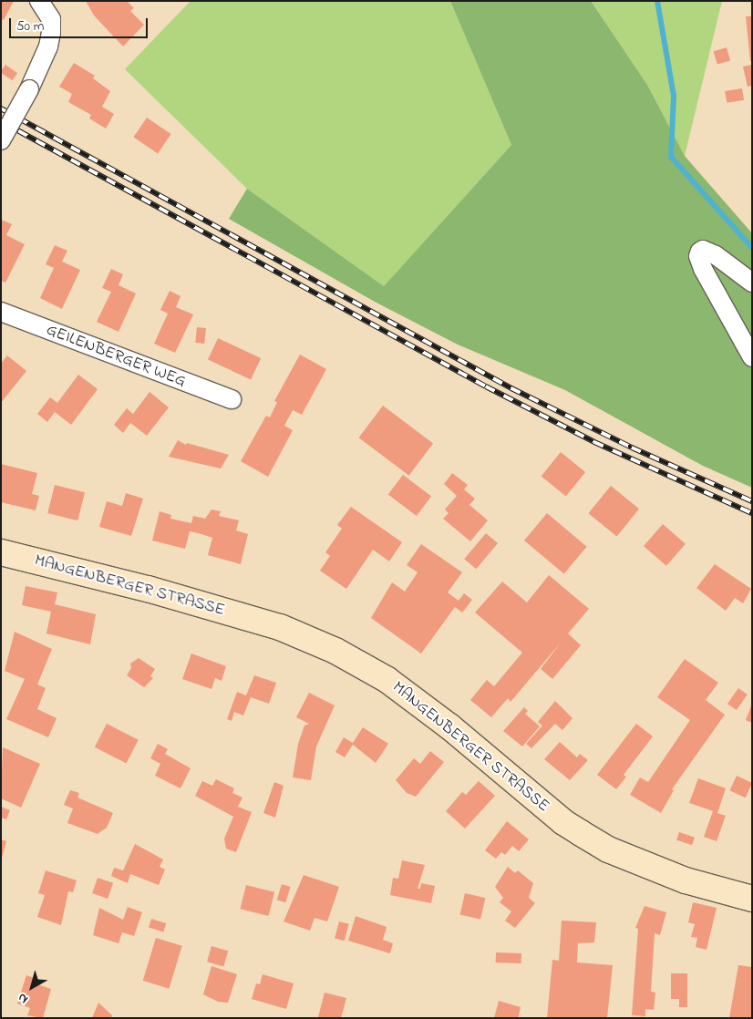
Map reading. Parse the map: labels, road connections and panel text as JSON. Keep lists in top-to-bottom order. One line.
{"streets":{"main road":["MANGENBERGER STRASSE"],"street":["GEILENBERGER WEG"]},"scale_bar":"50 m","north":"bottom left"}
